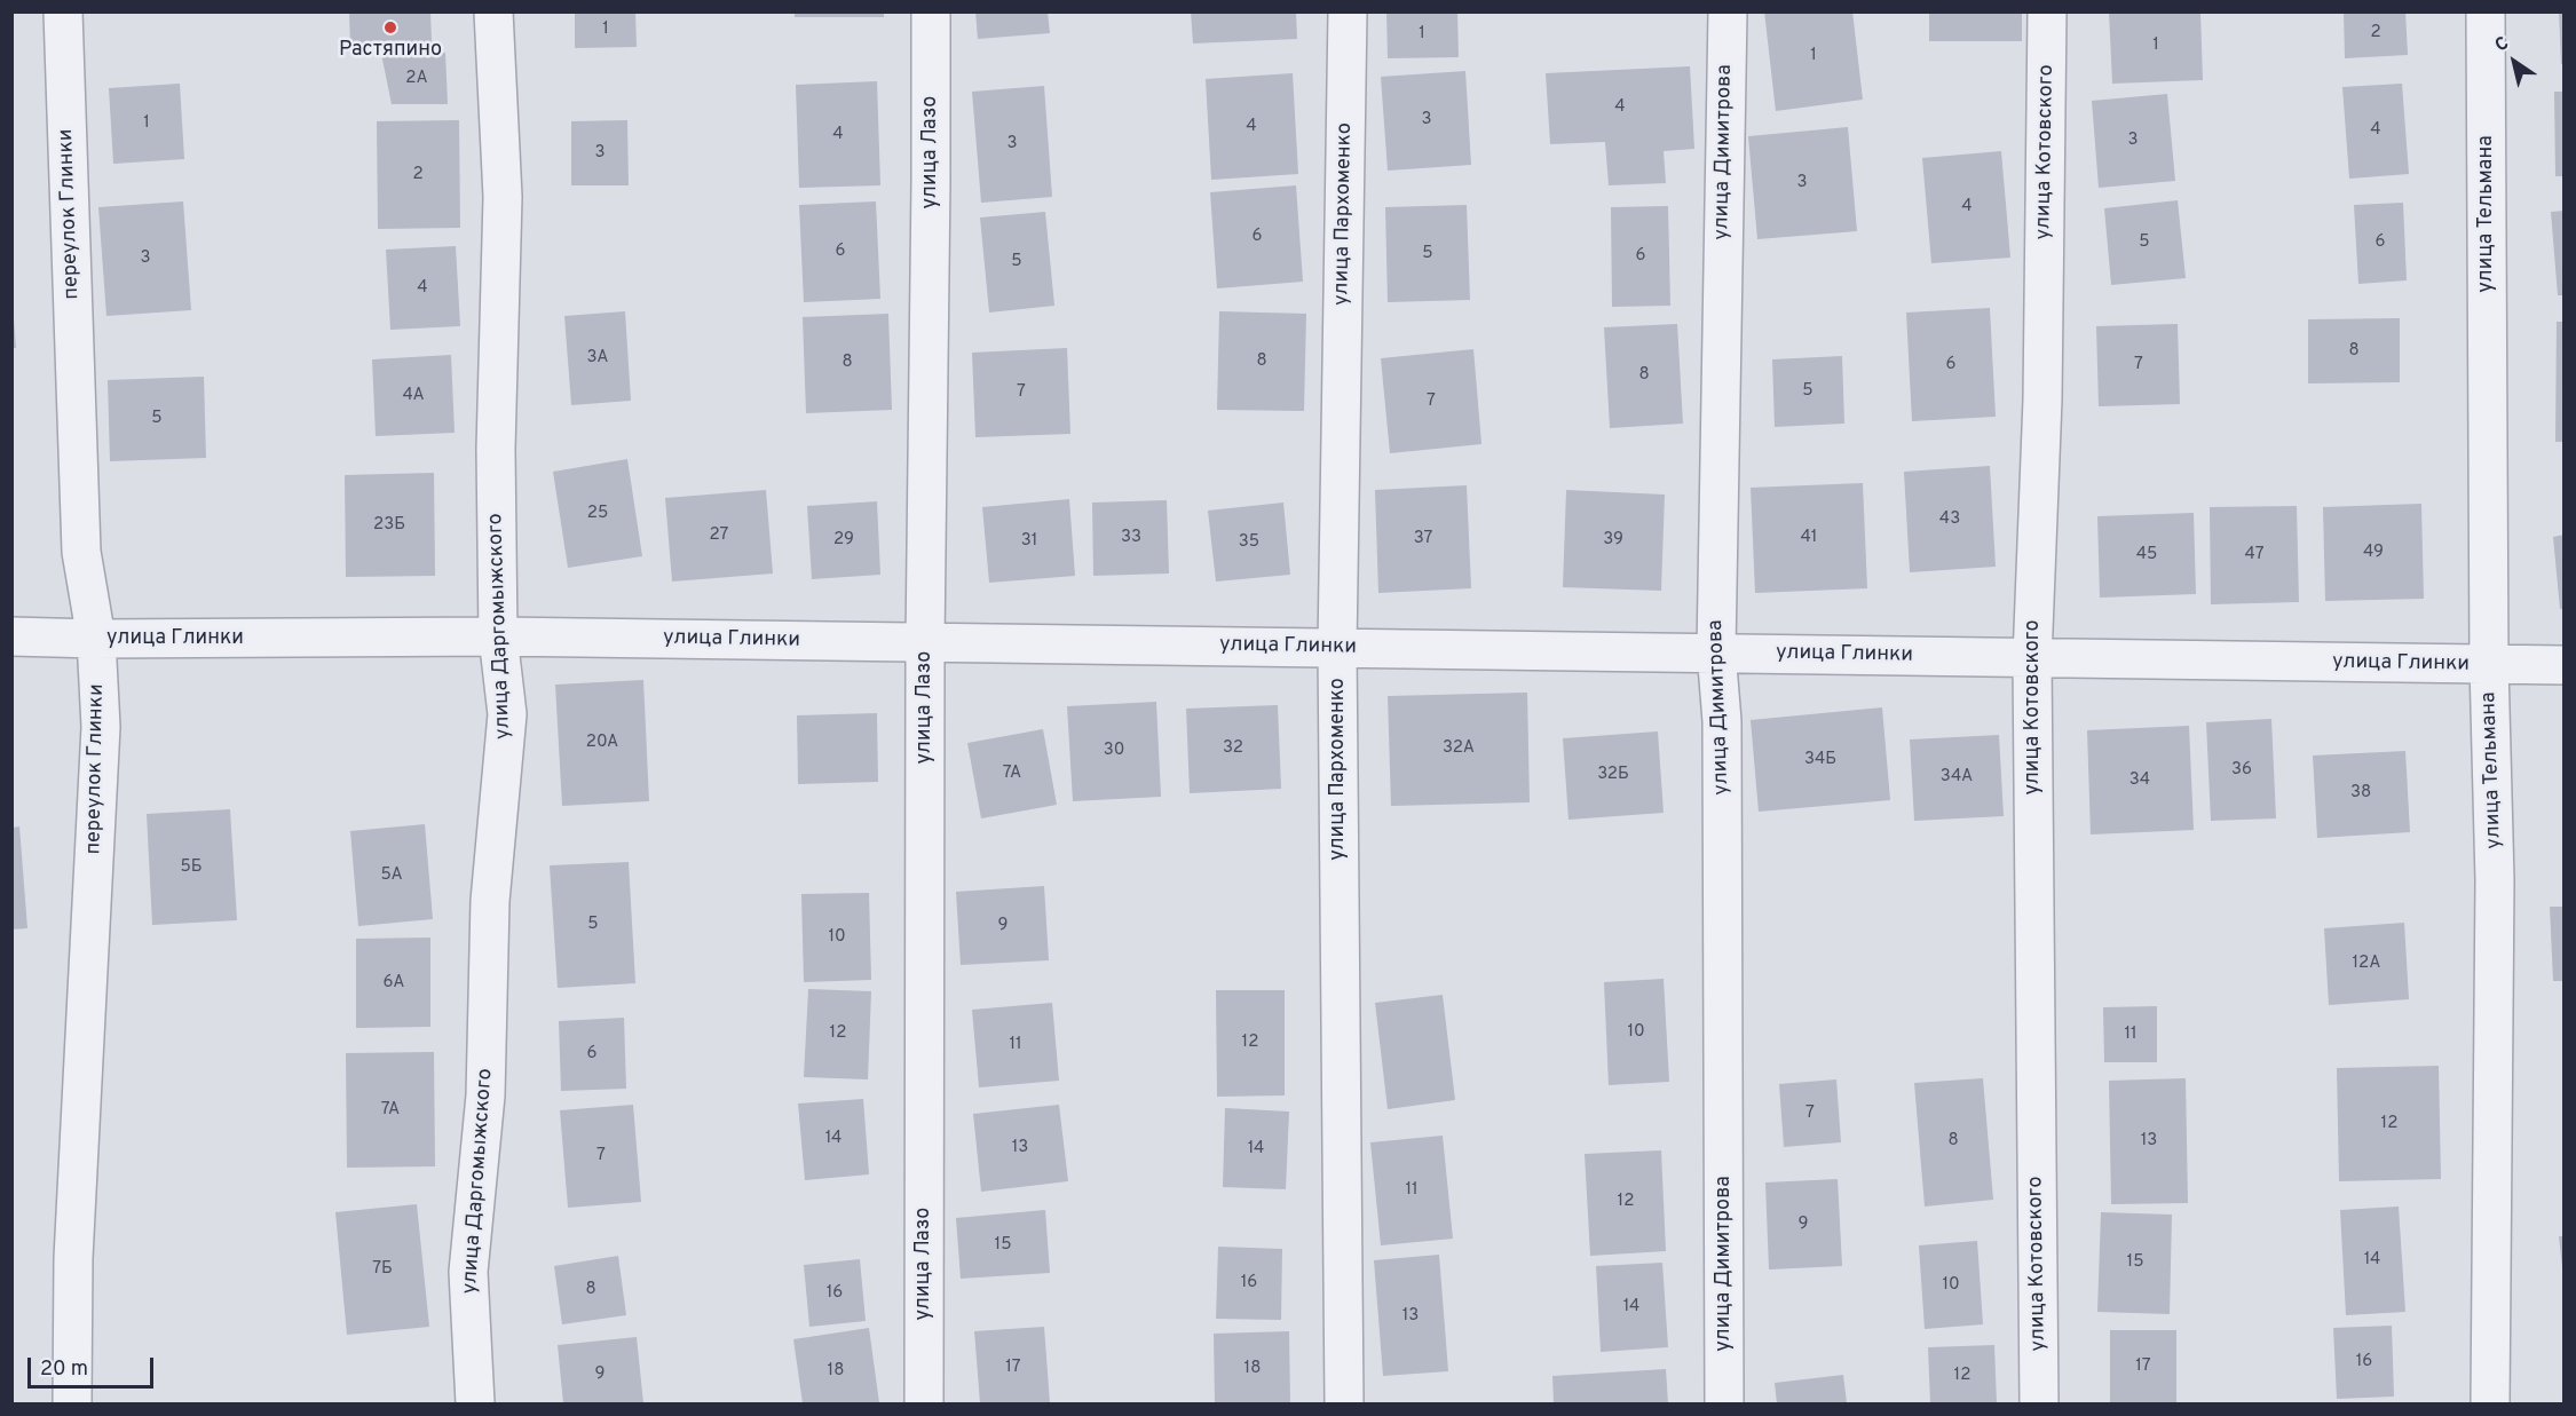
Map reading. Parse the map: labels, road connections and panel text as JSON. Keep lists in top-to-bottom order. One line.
{"streets":{"street":["улица Лазо","улица Димитрова","улица Котовского","переулок Глинки","улица Пархоменко","улица Тельмана","улица Даргомыжского","улица Глинки"]},"crossings":[["улица Лазо","улица Глинки"],["улица Димитрова","улица Глинки"],["улица Котовского","улица Глинки"],["переулок Глинки","улица Глинки"],["улица Пархоменко","улица Глинки"],["улица Тельмана","улица Глинки"],["улица Даргомыжского","улица Глинки"]],"places":["Растяпино"],"house_numbers":["1","2","1","1","1","2А","4","3","1","4","4","4","3","3","3","2","3","4","6","5","6","6","5","6","3","5","4","8","3А","8","8","6","7","8","5","7","4А","7","5","25","43","23Б","27","33","41","37","29","39","31","35","49","45","47","20А","32","32А","30","34Б","36","7А","32Б","34А","34","38","5Б","5А","5","9","10","12А","6А","10","12","11","12","11","6","7А","7","12","14","8","13","13","14","7","11","12","9","15","14","15","7Б","16","10","8","16","14","13","16","17","17","18","18","9","12"],"scale_bar":"20 m","north":"top left"}
